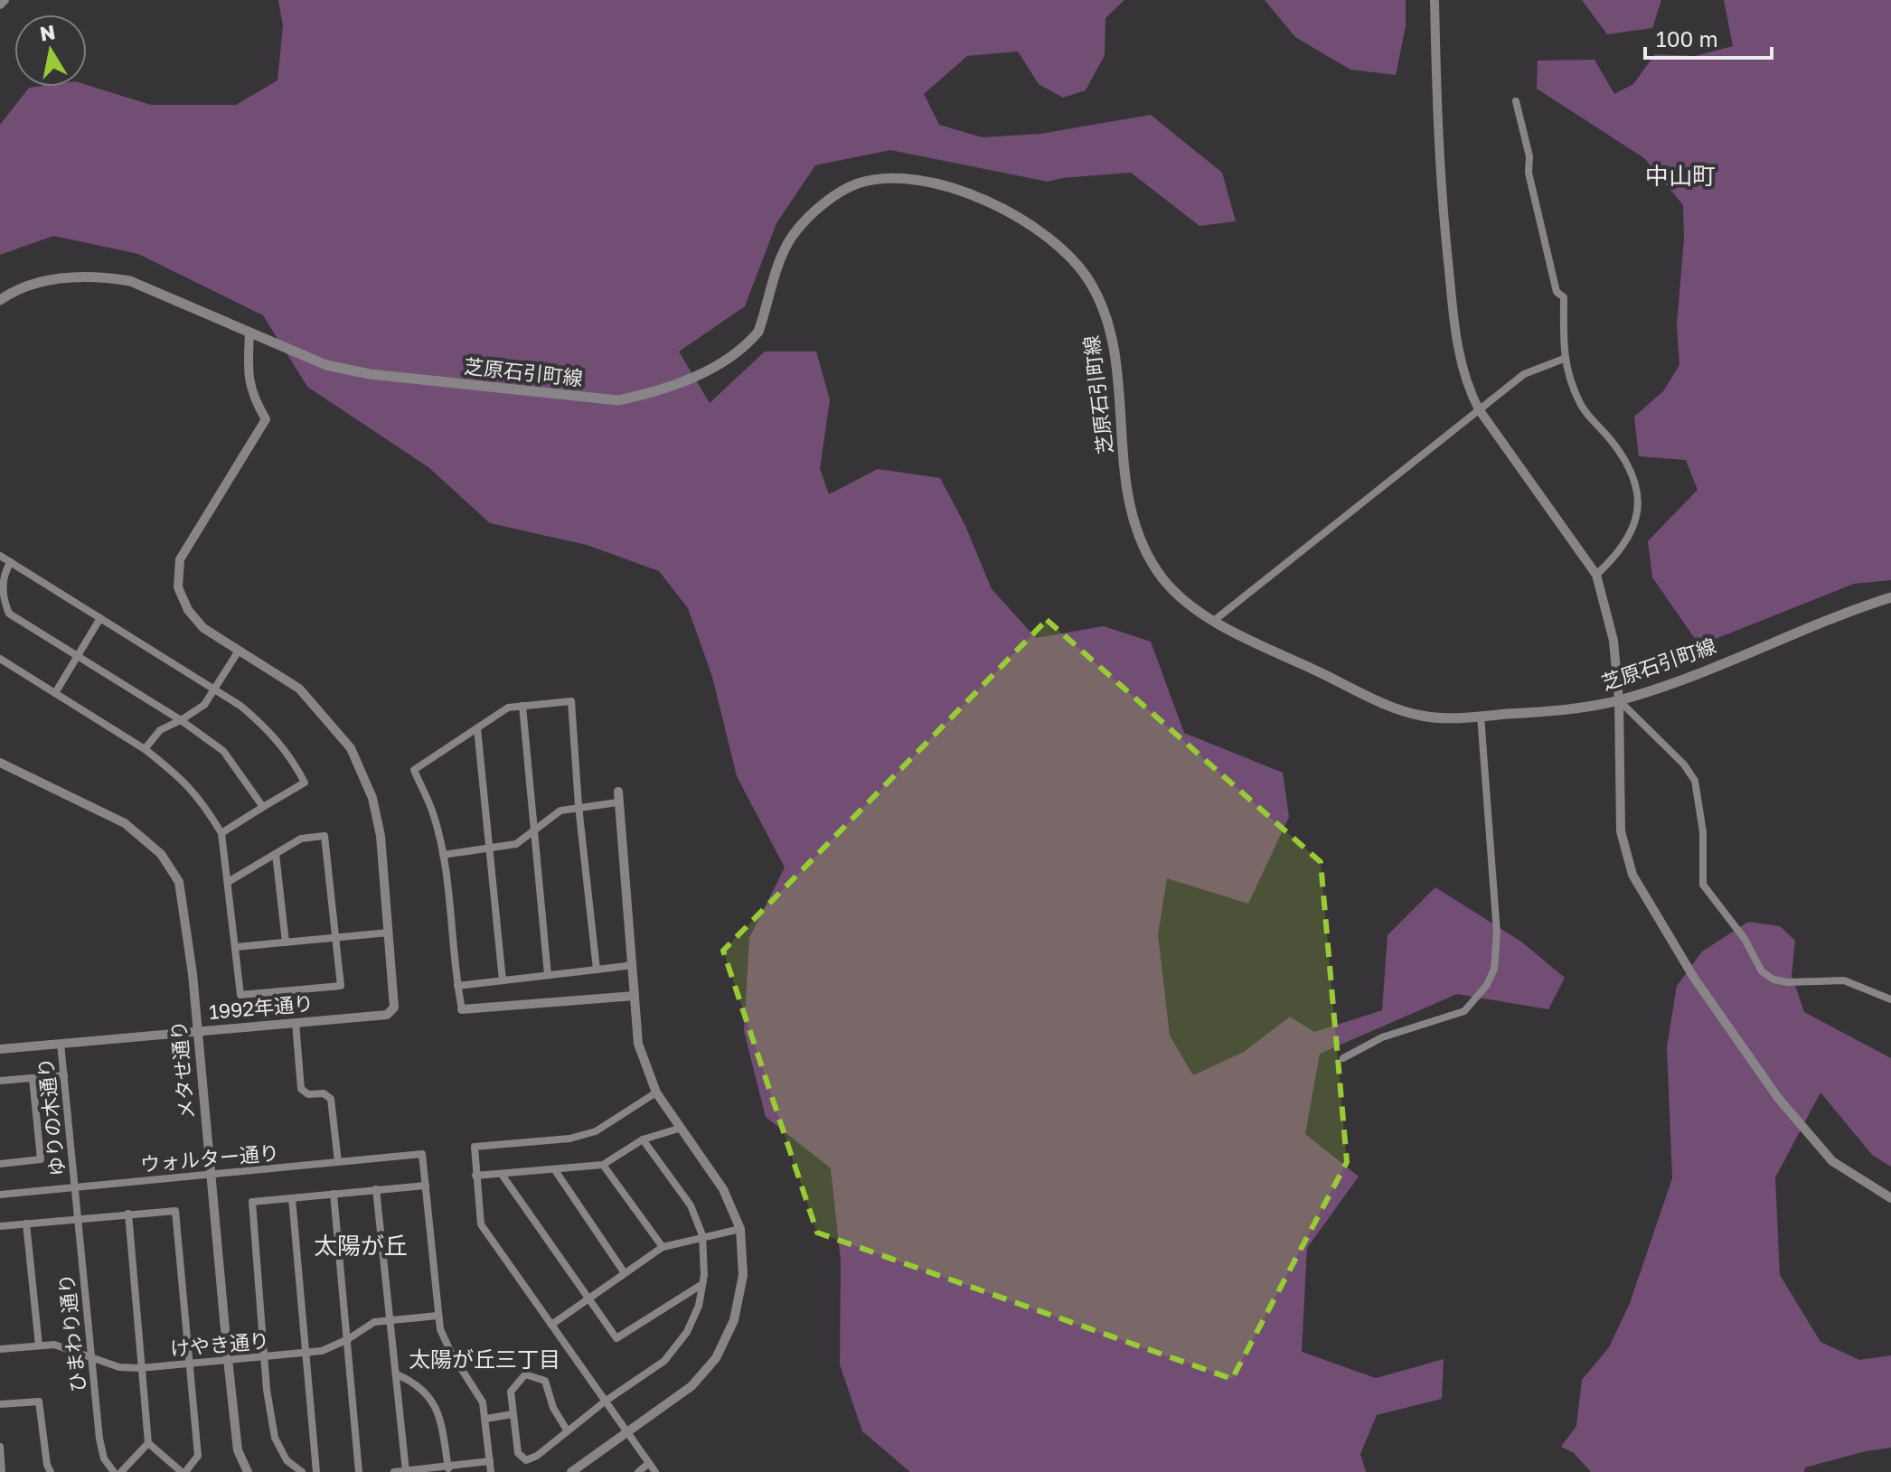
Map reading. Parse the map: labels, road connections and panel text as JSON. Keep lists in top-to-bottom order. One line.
{"streets":{"main road":["芝原石引町線"],"street":["1992年通り","メタせ通り","ゆりの木通り","ウォルター通り","ひまわり通り","けやき通り"]},"crossings":[["1992年通り","メタせ通り"],["1992年通り","ゆりの木通り"],["メタせ通り","ウォルター通り"],["メタせ通り","けやき通り"],["ゆりの木通り","ウォルター通り"],["ゆりの木通り","ひまわり通り"],["ウォルター通り","ひまわり通り"],["ひまわり通り","けやき通り"]],"districts":["中山町","太陽が丘","太陽が丘三丁目"],"scale_bar":"100 m","north":"top"}
